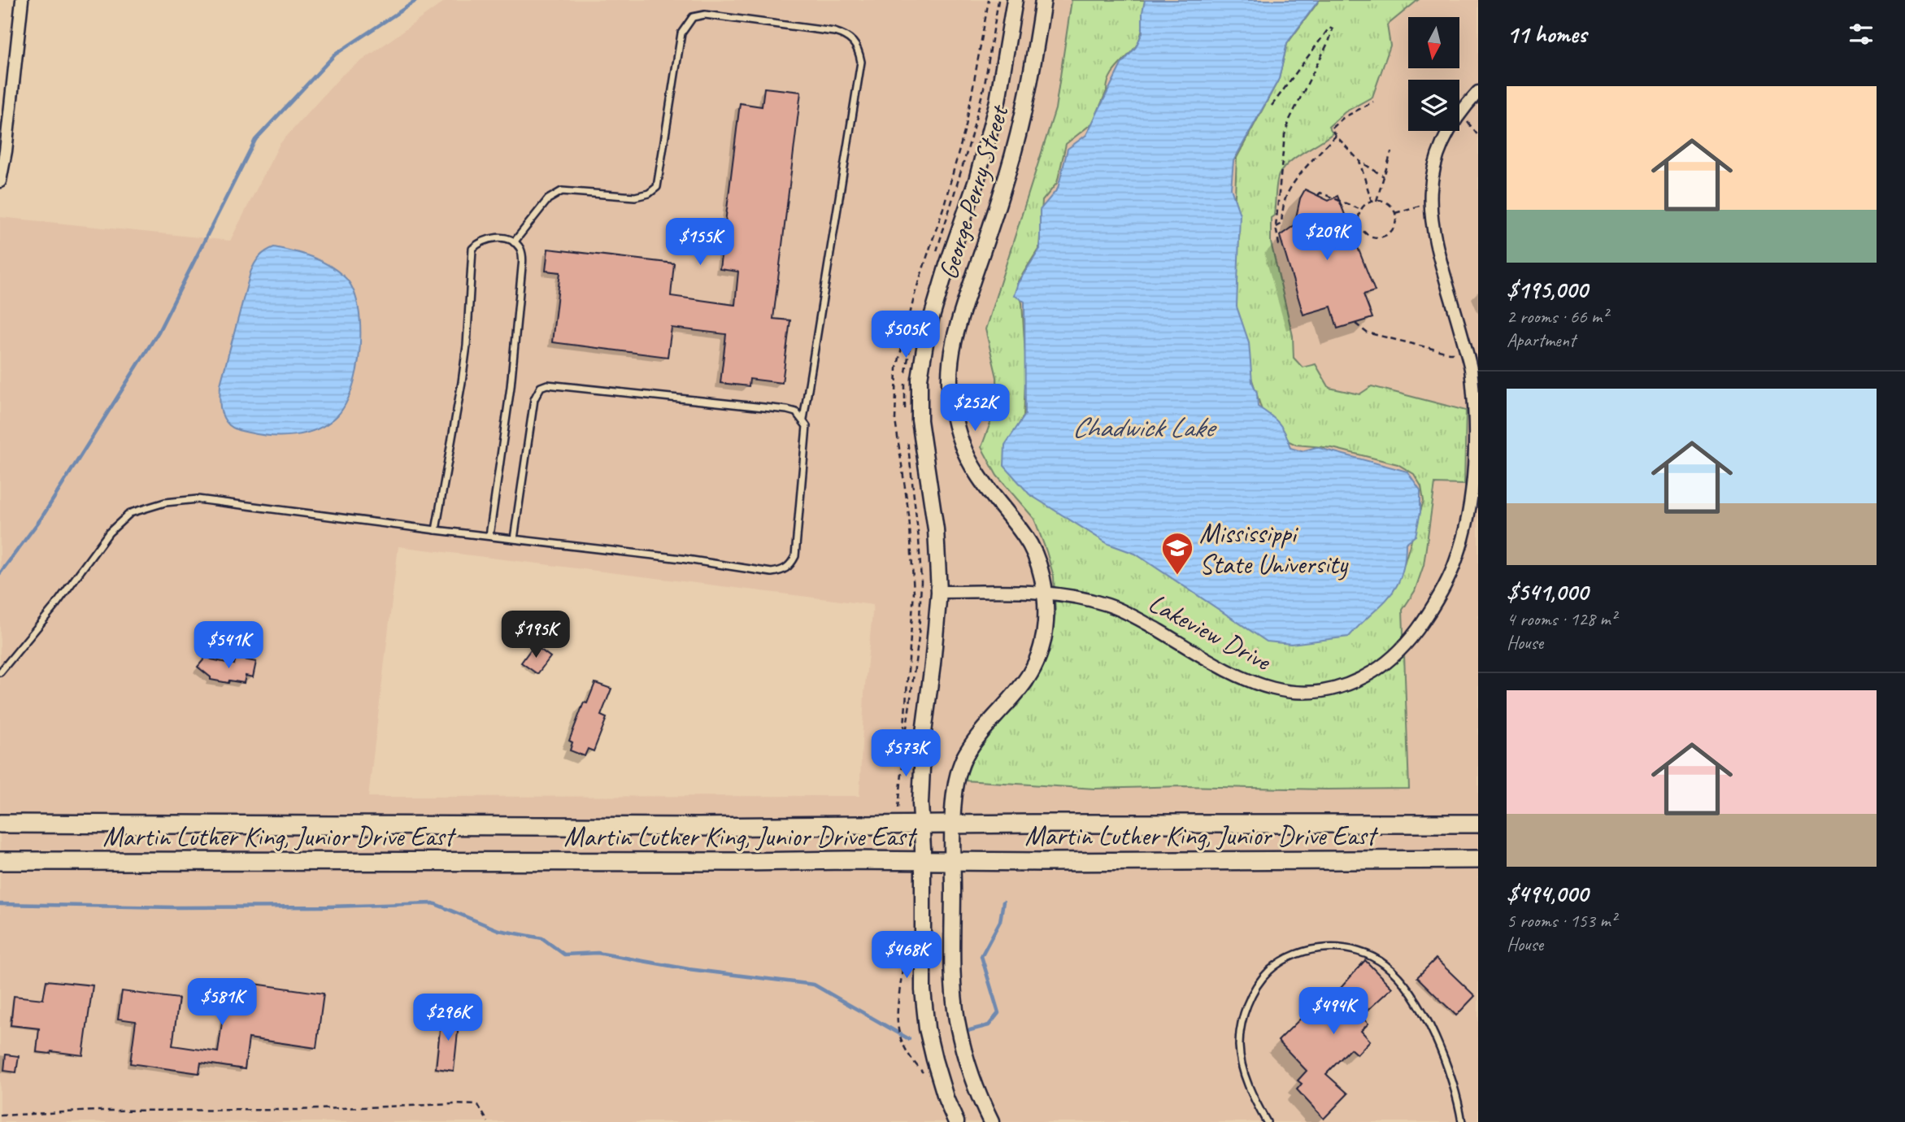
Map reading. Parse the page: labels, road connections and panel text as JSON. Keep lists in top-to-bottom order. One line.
{"streets":{"main road":["Martin Luther King, Junior Drive East"],"street":["George Perry Street","Lakeview Drive"]},"crossings":[["George Perry Street","Lakeview Drive"],["George Perry Street","Martin Luther King, Junior Drive East"]],"water":["Chadwick Lake"],"places":{"school or university":["Mississippi State University"]},"north":"bottom","page":{"heading":"11 homes","list":[{"name":"$195,000","note":"2 rooms · 66 m² · Apartment"},{"name":"$541,000","note":"4 rooms · 128 m² · House"},{"name":"$494,000","note":"5 rooms · 153 m² · House"}],"price":["$209K","$155K","$505K","$252K","$195K","$541K","$573K","$468K","$581K","$494K","$296K"]}}
